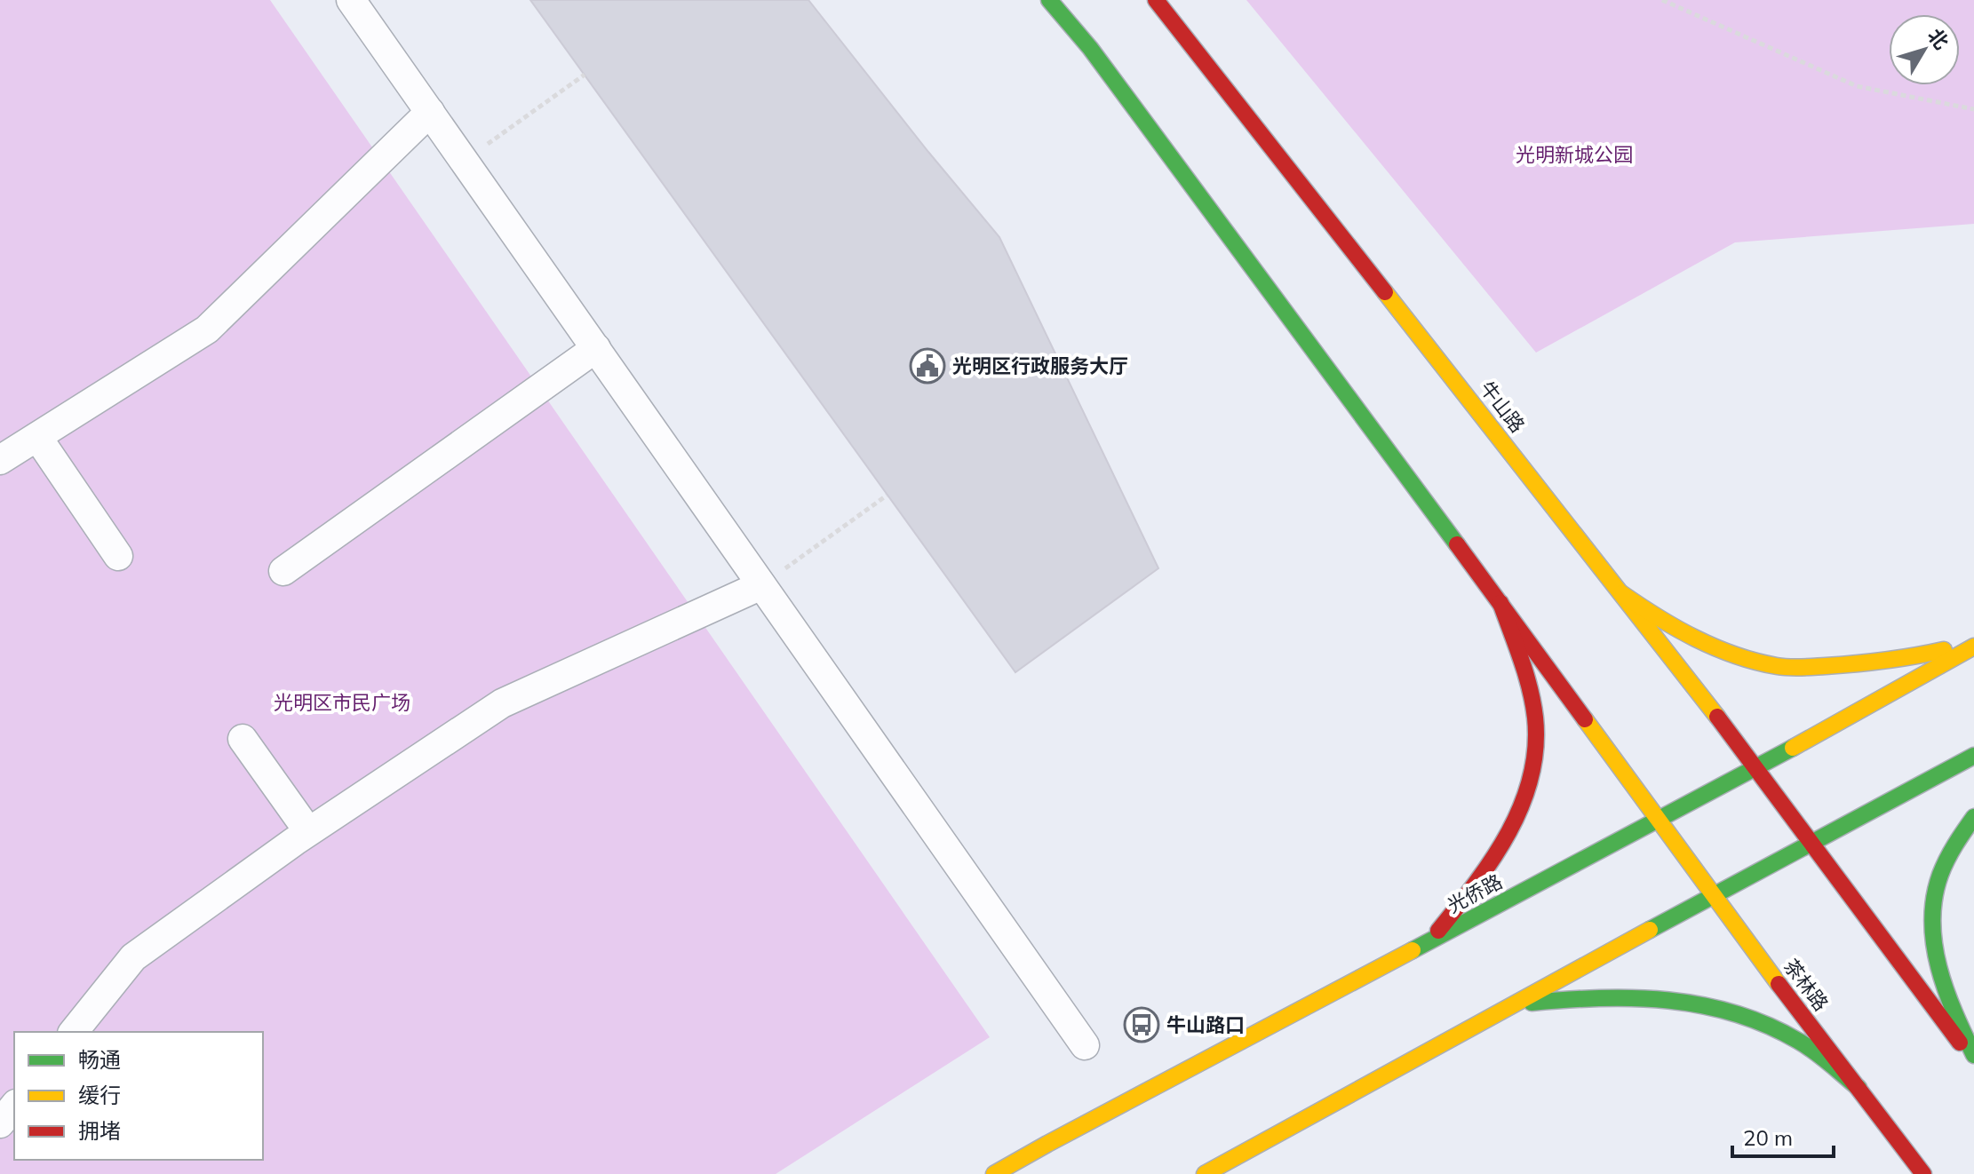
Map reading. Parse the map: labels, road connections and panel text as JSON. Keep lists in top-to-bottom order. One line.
{"streets":{"main road":["牛山路","光侨路","茶林路"]},"crossings":[["牛山路","光侨路"],["光侨路","茶林路"]],"parks":["光明新城公园","光明区市民广场"],"places":{"public building":["光明区行政服务大厅"],"bus stop":["牛山路口"]},"legend":["畅通","缓行","拥堵"],"scale_bar":"20 m","north":"top right"}
